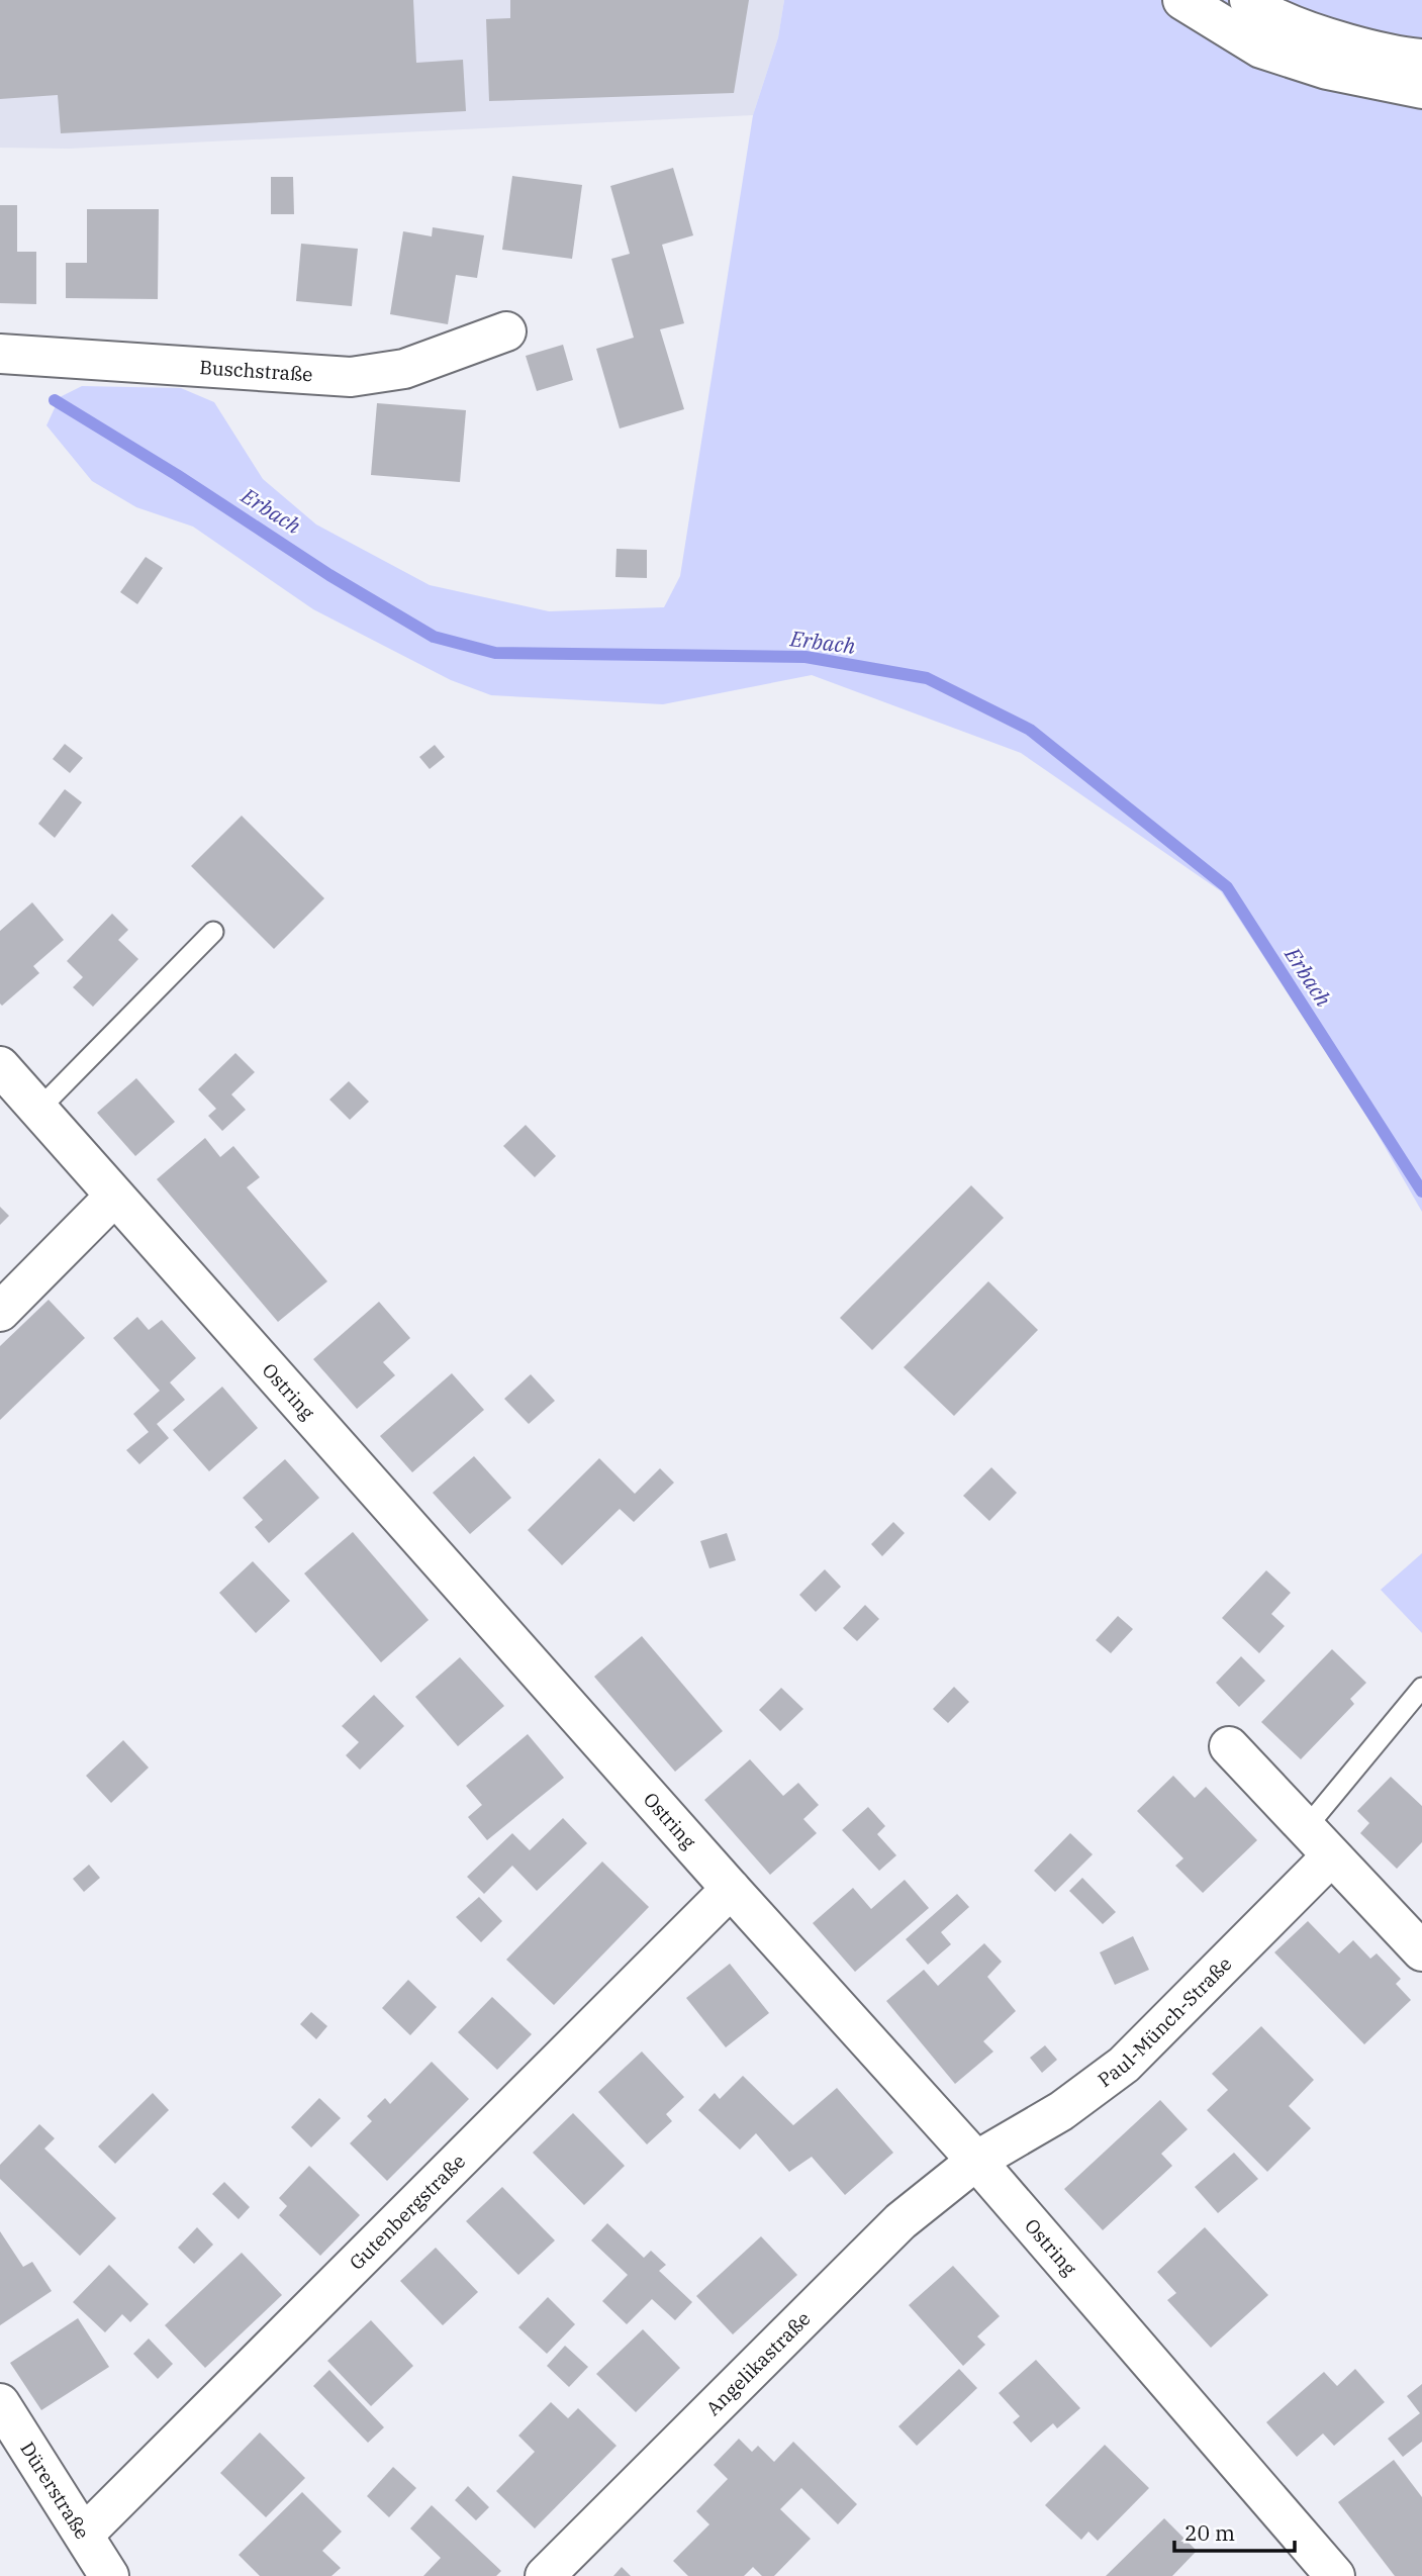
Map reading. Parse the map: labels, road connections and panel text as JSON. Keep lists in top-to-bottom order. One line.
{"streets":{"street":["Buschstraße","Ostring","Paul-Münch-Straße","Gutenbergstraße","Angelikastraße","Dürerstraße"]},"crossings":[["Ostring","Paul-Münch-Straße"],["Ostring","Gutenbergstraße"],["Ostring","Angelikastraße"],["Paul-Münch-Straße","Angelikastraße"],["Gutenbergstraße","Dürerstraße"]],"water":["Erbach"],"scale_bar":"20 m"}
